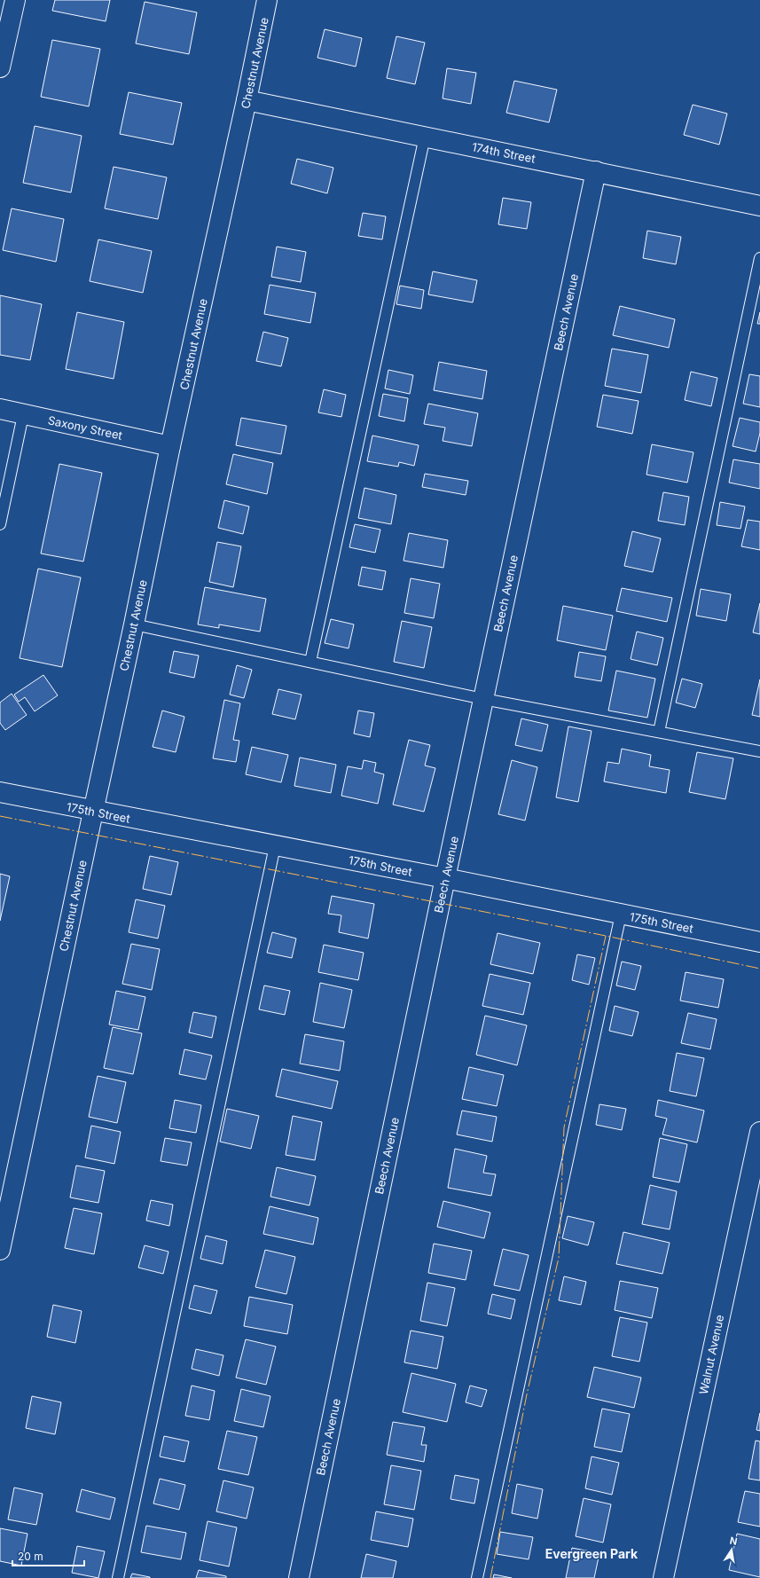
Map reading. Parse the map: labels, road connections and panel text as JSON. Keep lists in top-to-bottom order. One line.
{"streets":{"street":["Chestnut Avenue","174th Street","Beech Avenue","Saxony Street","175th Street","Walnut Avenue"]},"crossings":[["Chestnut Avenue","174th Street"],["Chestnut Avenue","Saxony Street"],["Chestnut Avenue","175th Street"],["174th Street","Beech Avenue"],["Beech Avenue","175th Street"]],"districts":["Evergreen Park"],"scale_bar":"20 m","north":"top"}
